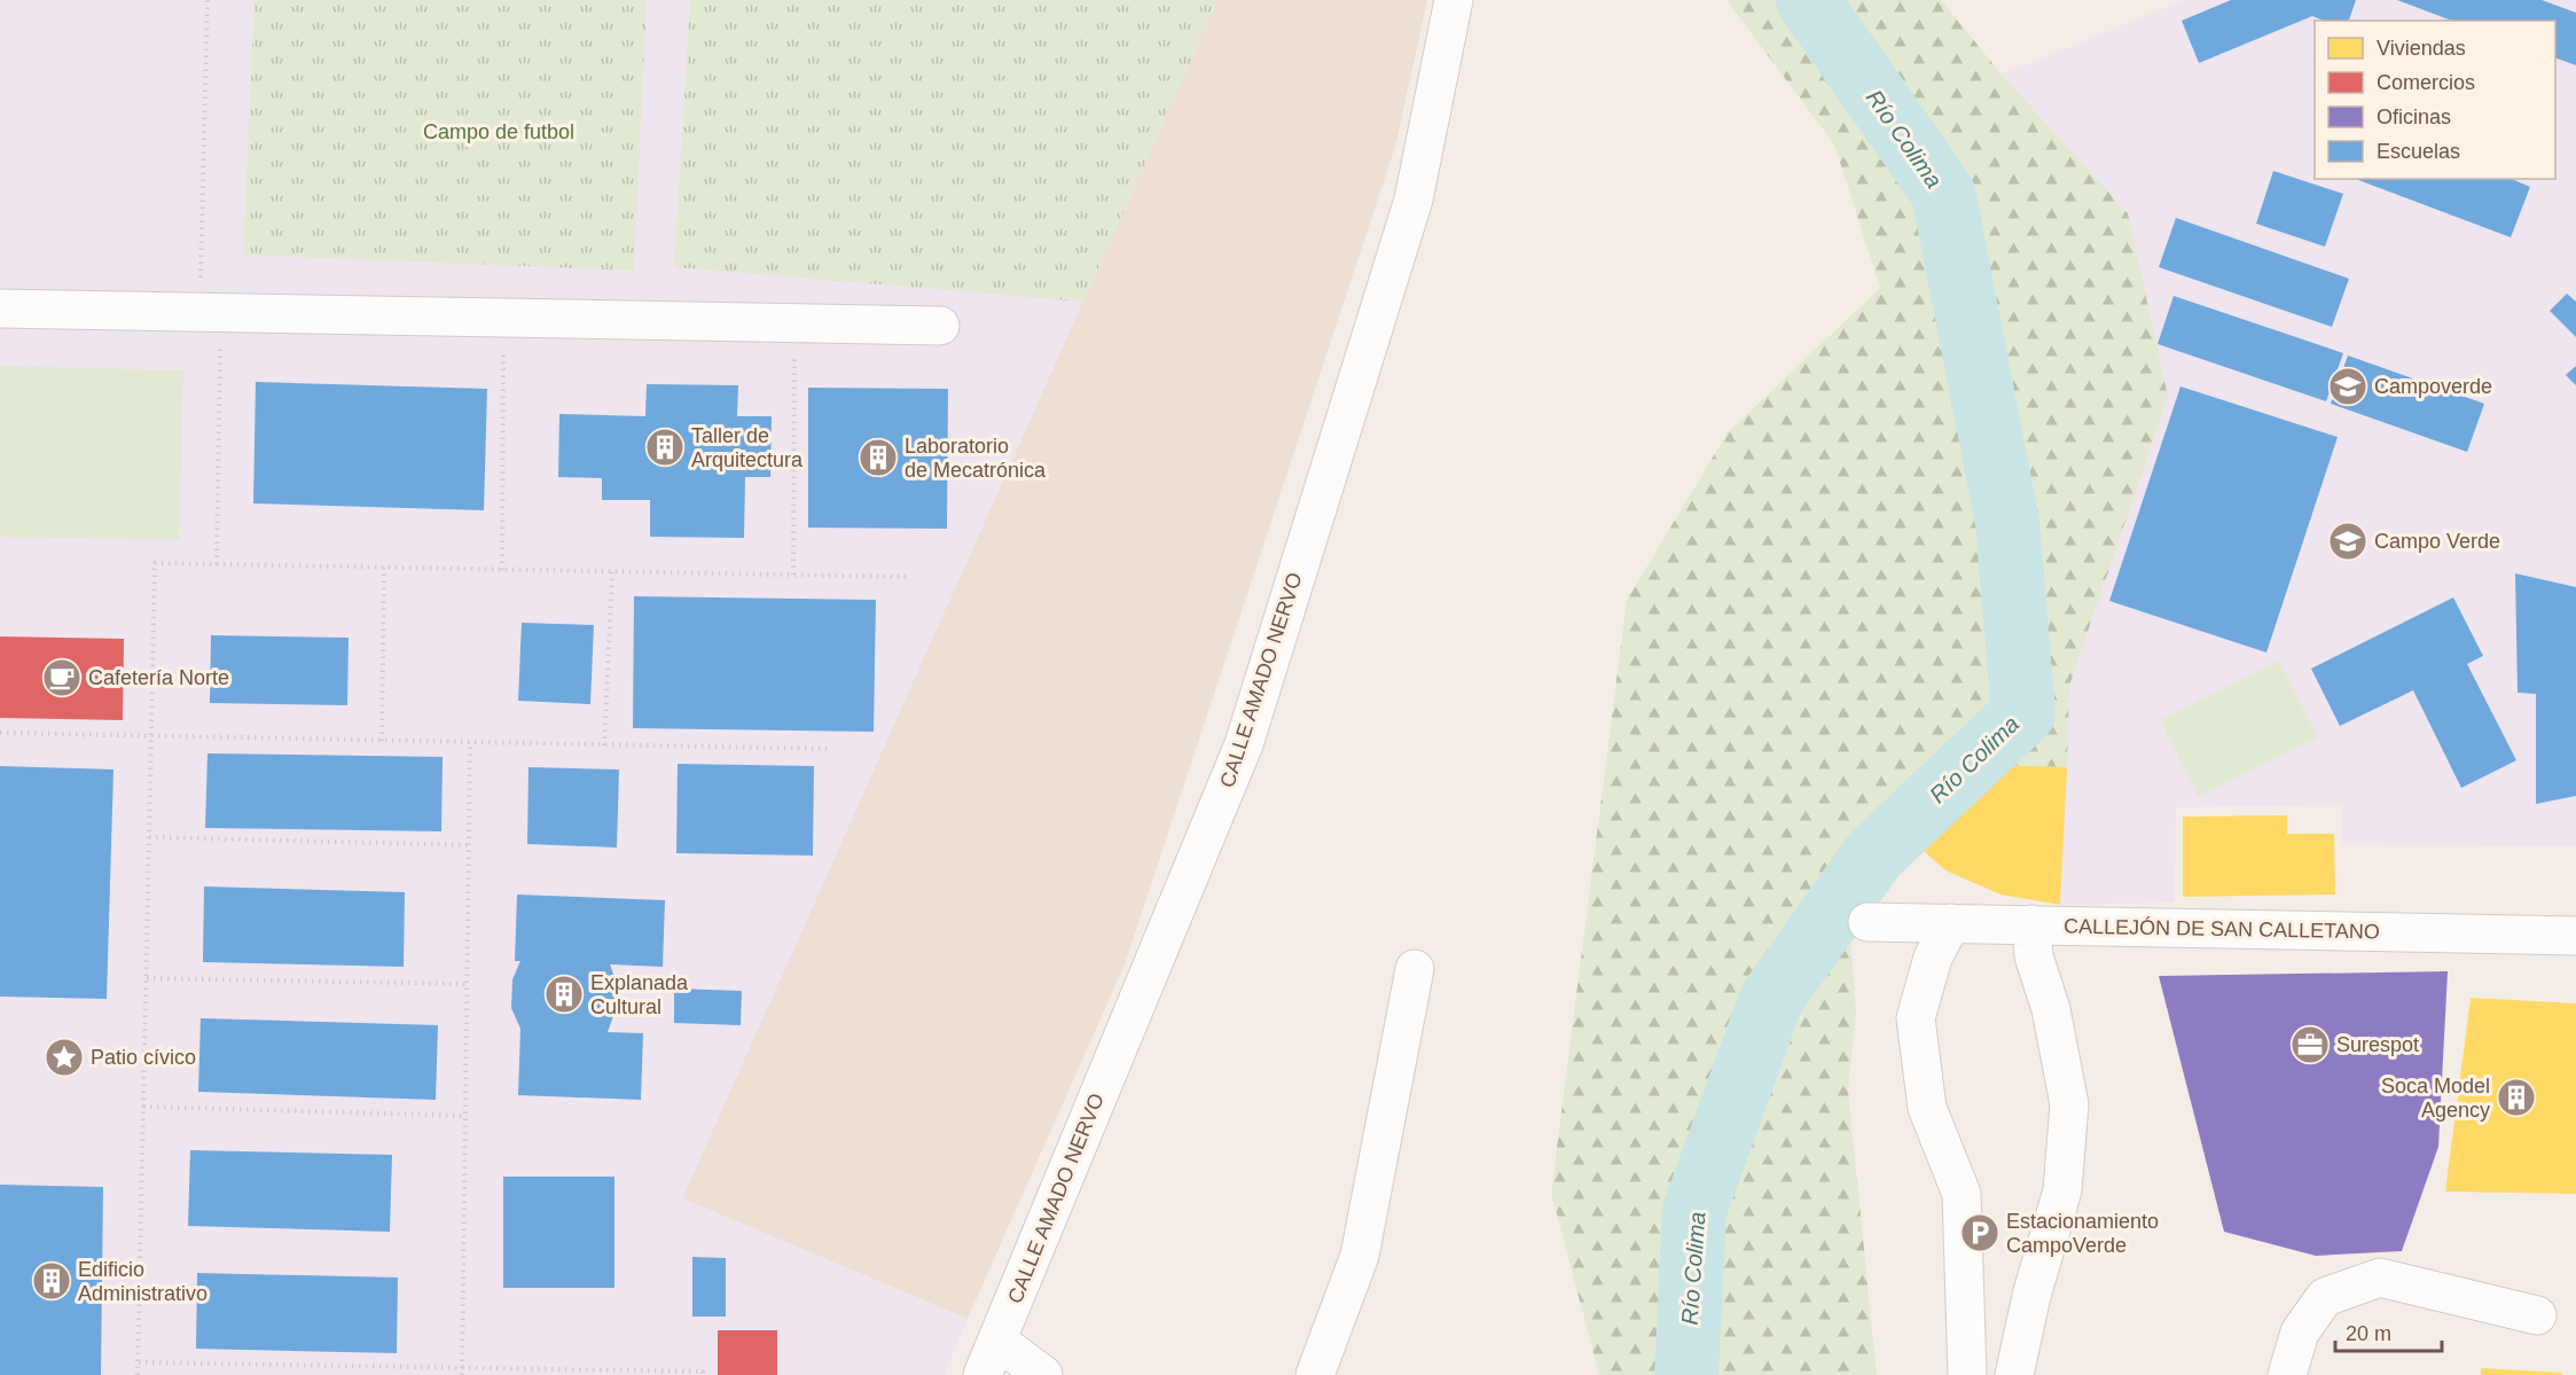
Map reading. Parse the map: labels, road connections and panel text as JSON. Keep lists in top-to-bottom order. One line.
{"streets":{"street":["CALLE AMADO NERVO","CALLEJÓN DE SAN CALLETANO"]},"water":["Río Colima"],"parks":["Campo de futbol"],"places":{"school or university":["Campoverde","Campo Verde"],"building":["Taller de Arquitectura","Laboratorio de Mecatrónica","Explanada Cultural","Soca Model Agency","Edificio Administrativo"],"cafe":["Cafetería Norte"],"office":["Surespot"],"place":["Patio cívico"],"parking":["Estacionamiento CampoVerde"]},"legend":["Viviendas","Comercios","Oficinas","Escuelas"],"scale_bar":"20 m"}
